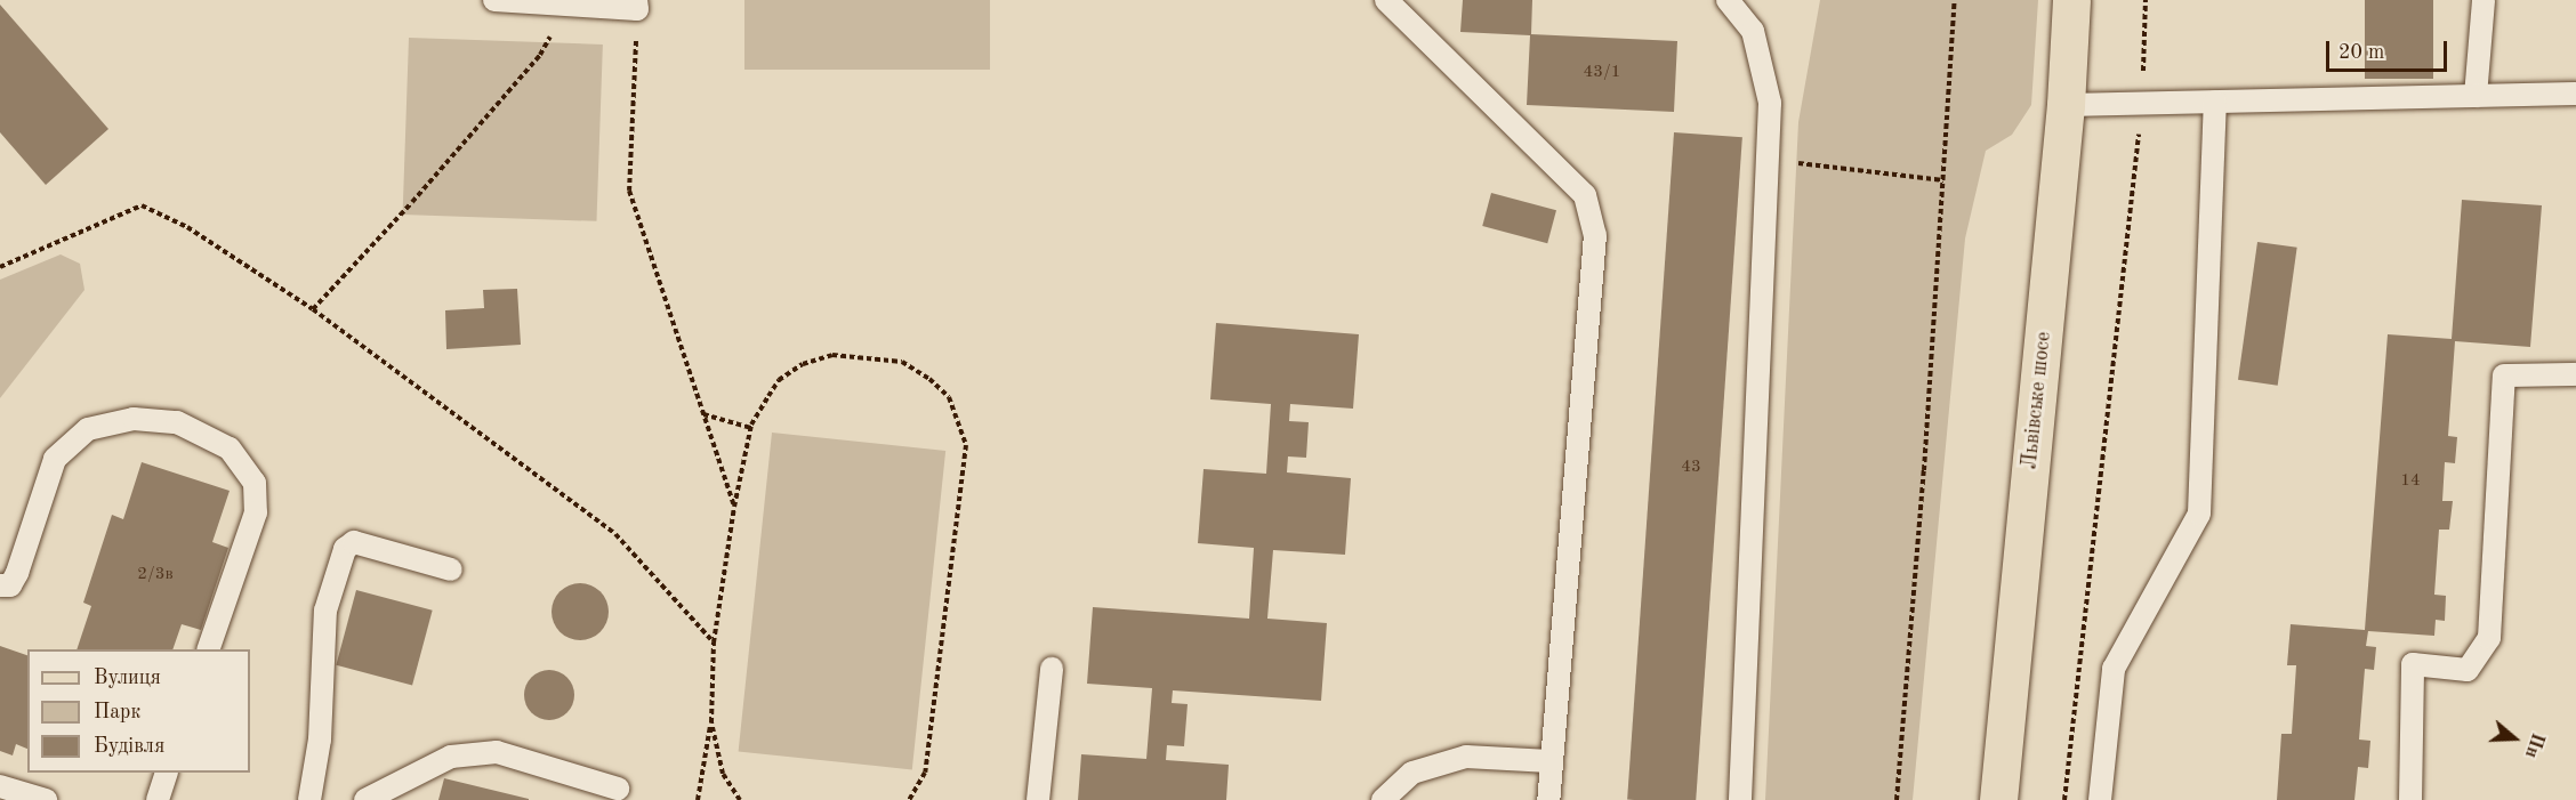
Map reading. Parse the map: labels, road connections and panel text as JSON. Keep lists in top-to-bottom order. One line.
{"streets":{"main road":["Львівське шосе"]},"house_numbers":["43/1","43","14","2/3в"],"legend":["Вулиця","Парк","Будівля"],"scale_bar":"20 m","north":"right"}
